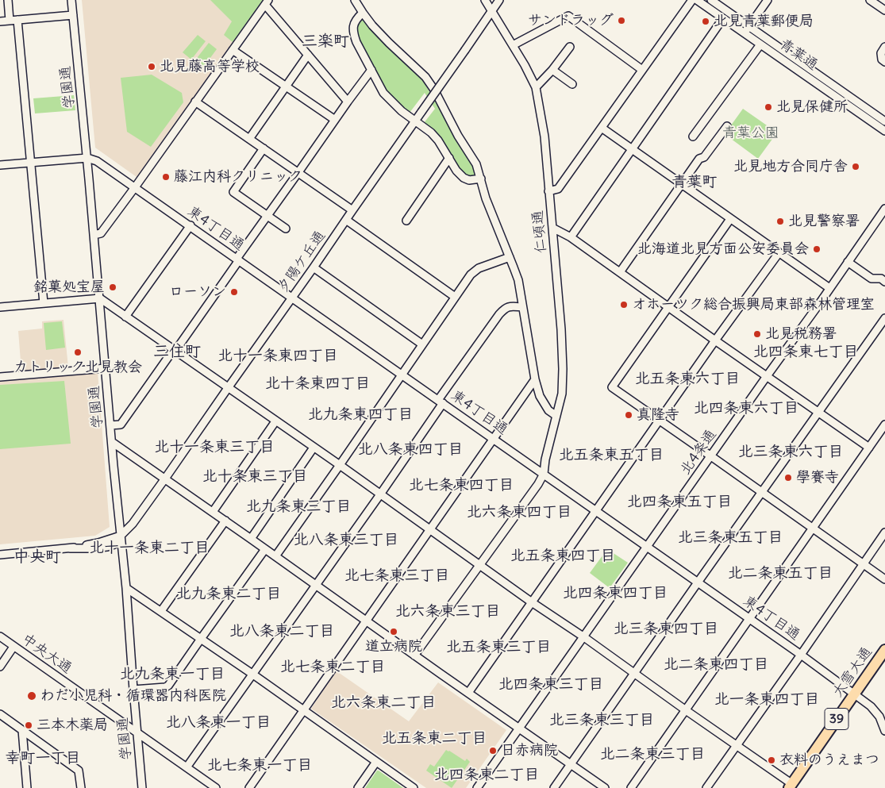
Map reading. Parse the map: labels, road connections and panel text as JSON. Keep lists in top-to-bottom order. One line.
{"streets":{"highway":["大雪大通","39"],"street":["青葉通","学園通","東4丁目通","仁頃通","夕陽ケ丘通","北4条通","中央大通"]},"crossings":[["学園通","東4丁目通"],["学園通","夕陽ケ丘通"],["学園通","中央大通"],["東4丁目通","仁頃通"],["東4丁目通","夕陽ケ丘通"],["東4丁目通","北4条通"],["東4丁目通","大雪大通"],["仁頃通","夕陽ケ丘通"]],"districts":["三楽町","青葉町","三住町","北四条東七丁目","北十一条東四丁目","北五条東六丁目","北十条東四丁目","北四条東六丁目","北九条東四丁目","北十一条東三丁目","北八条東四丁目","北三条東六丁目","北五条東五丁目","北十条東三丁目","北七条東四丁目","北四条東五丁目","北九条東三丁目","北六条東四丁目","北三条東五丁目","北八条東三丁目","北十一条東二丁目","北五条東四丁目","中央町","北二条東五丁目","北七条東三丁目","北四条東四丁目","北九条東二丁目","北六条東三丁目","北三条東四丁目","北八条東二丁目","北五条東三丁目","北二条東四丁目","北七条東二丁目","北九条東一丁目","北四条東三丁目","北一条東四丁目","北六条東二丁目","北三条東三丁目","北八条東一丁目","北五条東二丁目","北二条東三丁目","幸町一丁目","北七条東一丁目","北四条東二丁目"],"parks":["青葉公園"],"places":["サンドラッグ","北見青葉郵便局","北見藤高等学校","北見保健所","北見地方合同庁舎","藤江内科クリニック","北見警察署","北海道北見方面公安委員会","銘菓処宝屋","ローソン","オホーツク総合振興局東部森林管理室","北見税務署","カトリック北見教会","真隆寺","學賽寺","道立病院","わだ小児科・循環器内科医院","三本木薬局","日赤病院","衣料のうえまつ"]}
